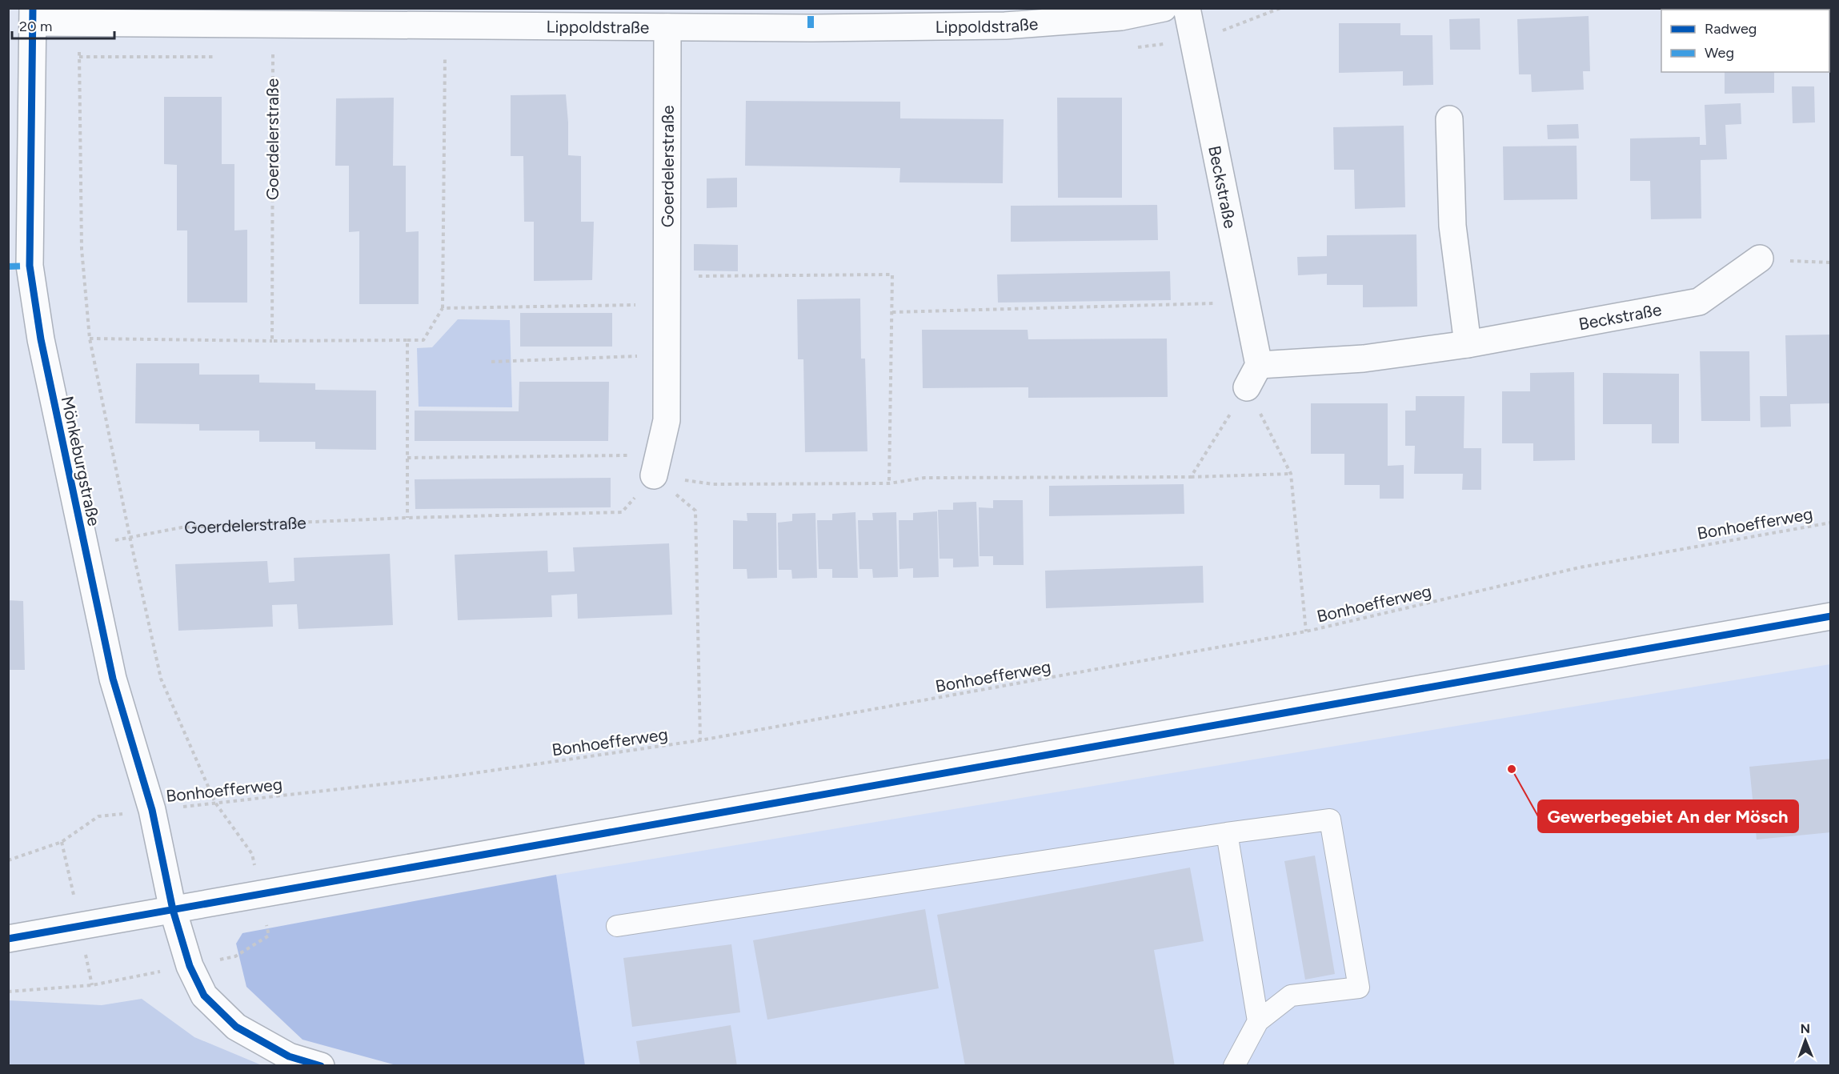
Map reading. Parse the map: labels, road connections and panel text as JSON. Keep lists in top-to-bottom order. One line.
{"streets":{"street":["Lippoldstraße","Goerdelerstraße","Beckstraße","Mönkeburgstraße"],"path":["Bonhoefferweg"]},"crossings":[["Lippoldstraße","Goerdelerstraße"],["Lippoldstraße","Mönkeburgstraße"],["Goerdelerstraße","Mönkeburgstraße"],["Mönkeburgstraße","Bonhoefferweg"]],"places":["Gewerbegebiet An der Mösch"],"legend":["Radweg","Weg"],"scale_bar":"20 m","north":"top"}
